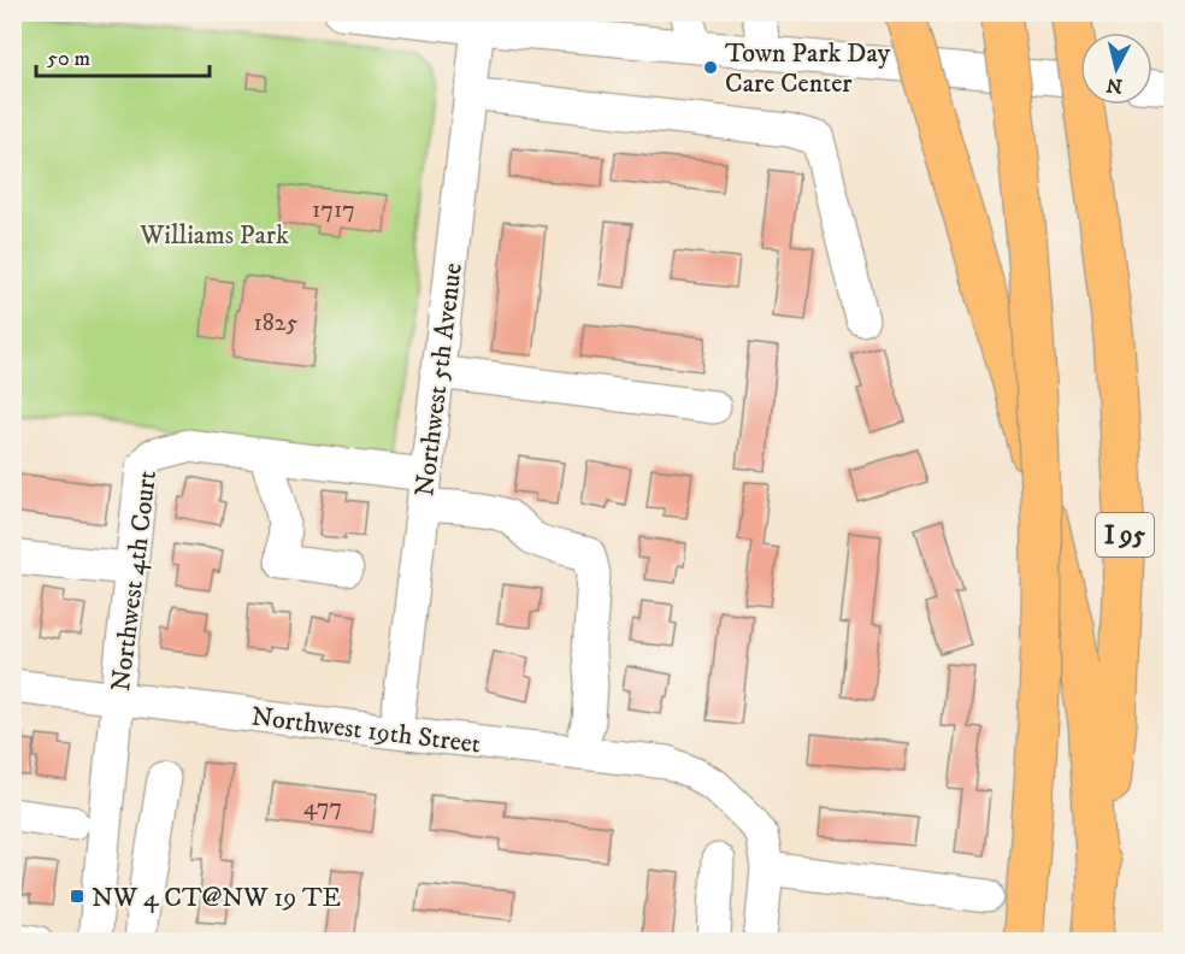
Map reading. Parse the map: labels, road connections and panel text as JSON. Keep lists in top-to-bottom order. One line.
{"streets":{"highway":["I 95"],"street":["Northwest 5th Avenue","Northwest 4th Court","Northwest 19th Street"]},"crossings":[["Northwest 5th Avenue","Northwest 4th Court"],["Northwest 5th Avenue","Northwest 19th Street"],["Northwest 4th Court","Northwest 19th Street"]],"parks":["Williams Park"],"places":{"other":["Town Park Day Care Center"],"transit":["NW 4 CT@NW 19 TE"]},"house_numbers":["1717","1825","477"],"scale_bar":"50 m","north":"bottom"}
